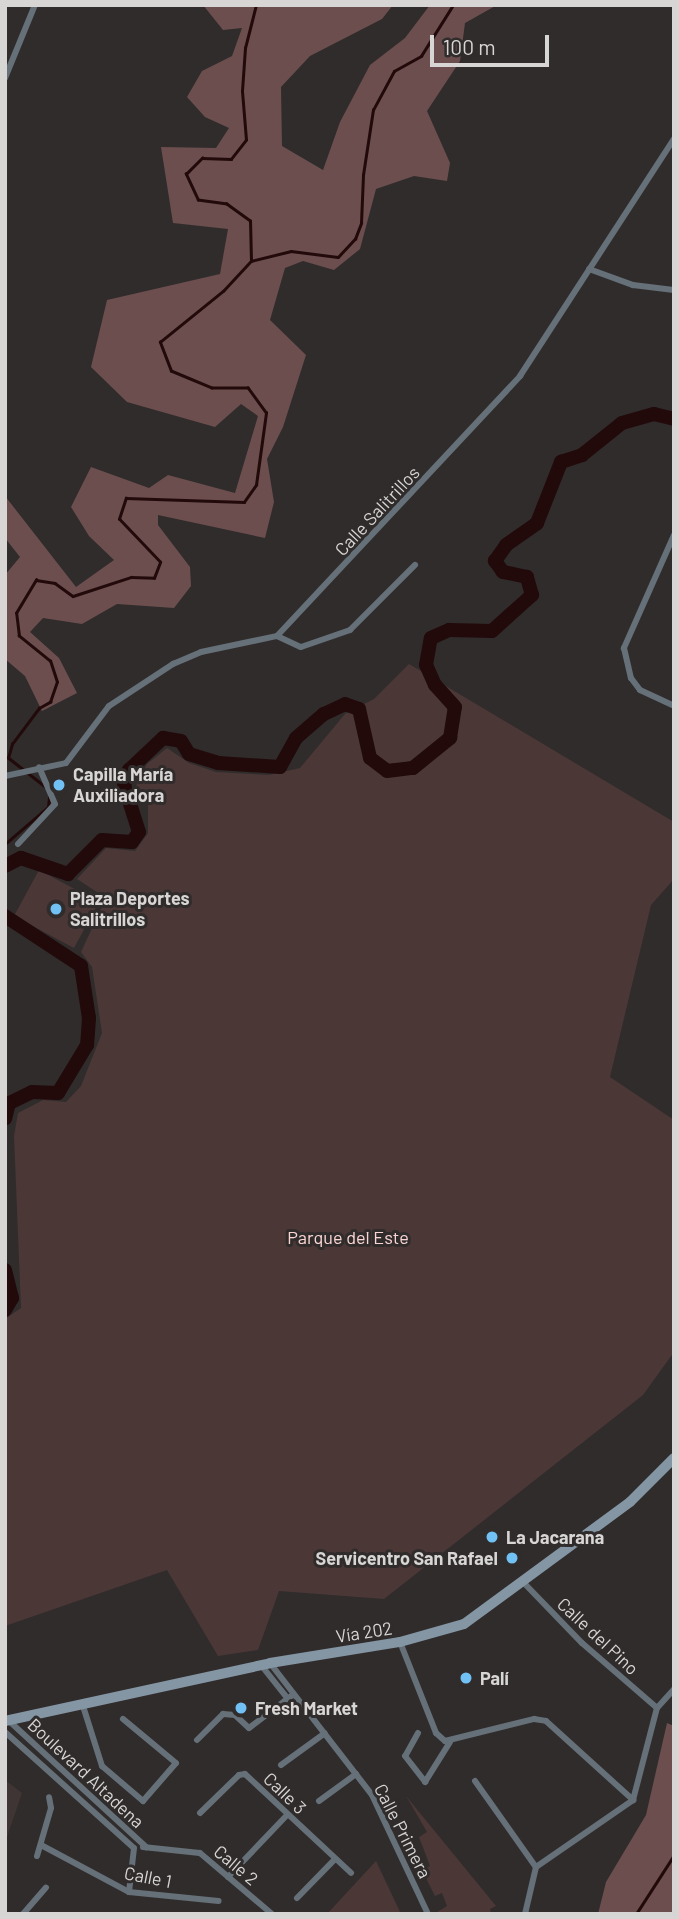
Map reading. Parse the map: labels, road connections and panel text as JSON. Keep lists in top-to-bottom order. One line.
{"streets":{"main road":["Vía 202"],"street":["Calle Salitrillos","Calle del Pino","Boulevard Altadena","Calle 3","Calle Primera","Calle 2","Calle 1"]},"crossings":[["Vía 202","Calle del Pino"],["Vía 202","Boulevard Altadena"],["Vía 202","Calle Primera"],["Boulevard Altadena","Calle 2"]],"parks":["Parque del Este"],"places":["Capilla María Auxiliadora","Plaza Deportes Salitrillos","La Jacarana","Servicentro San Rafael","Palí","Fresh Market"],"scale_bar":"100 m"}
